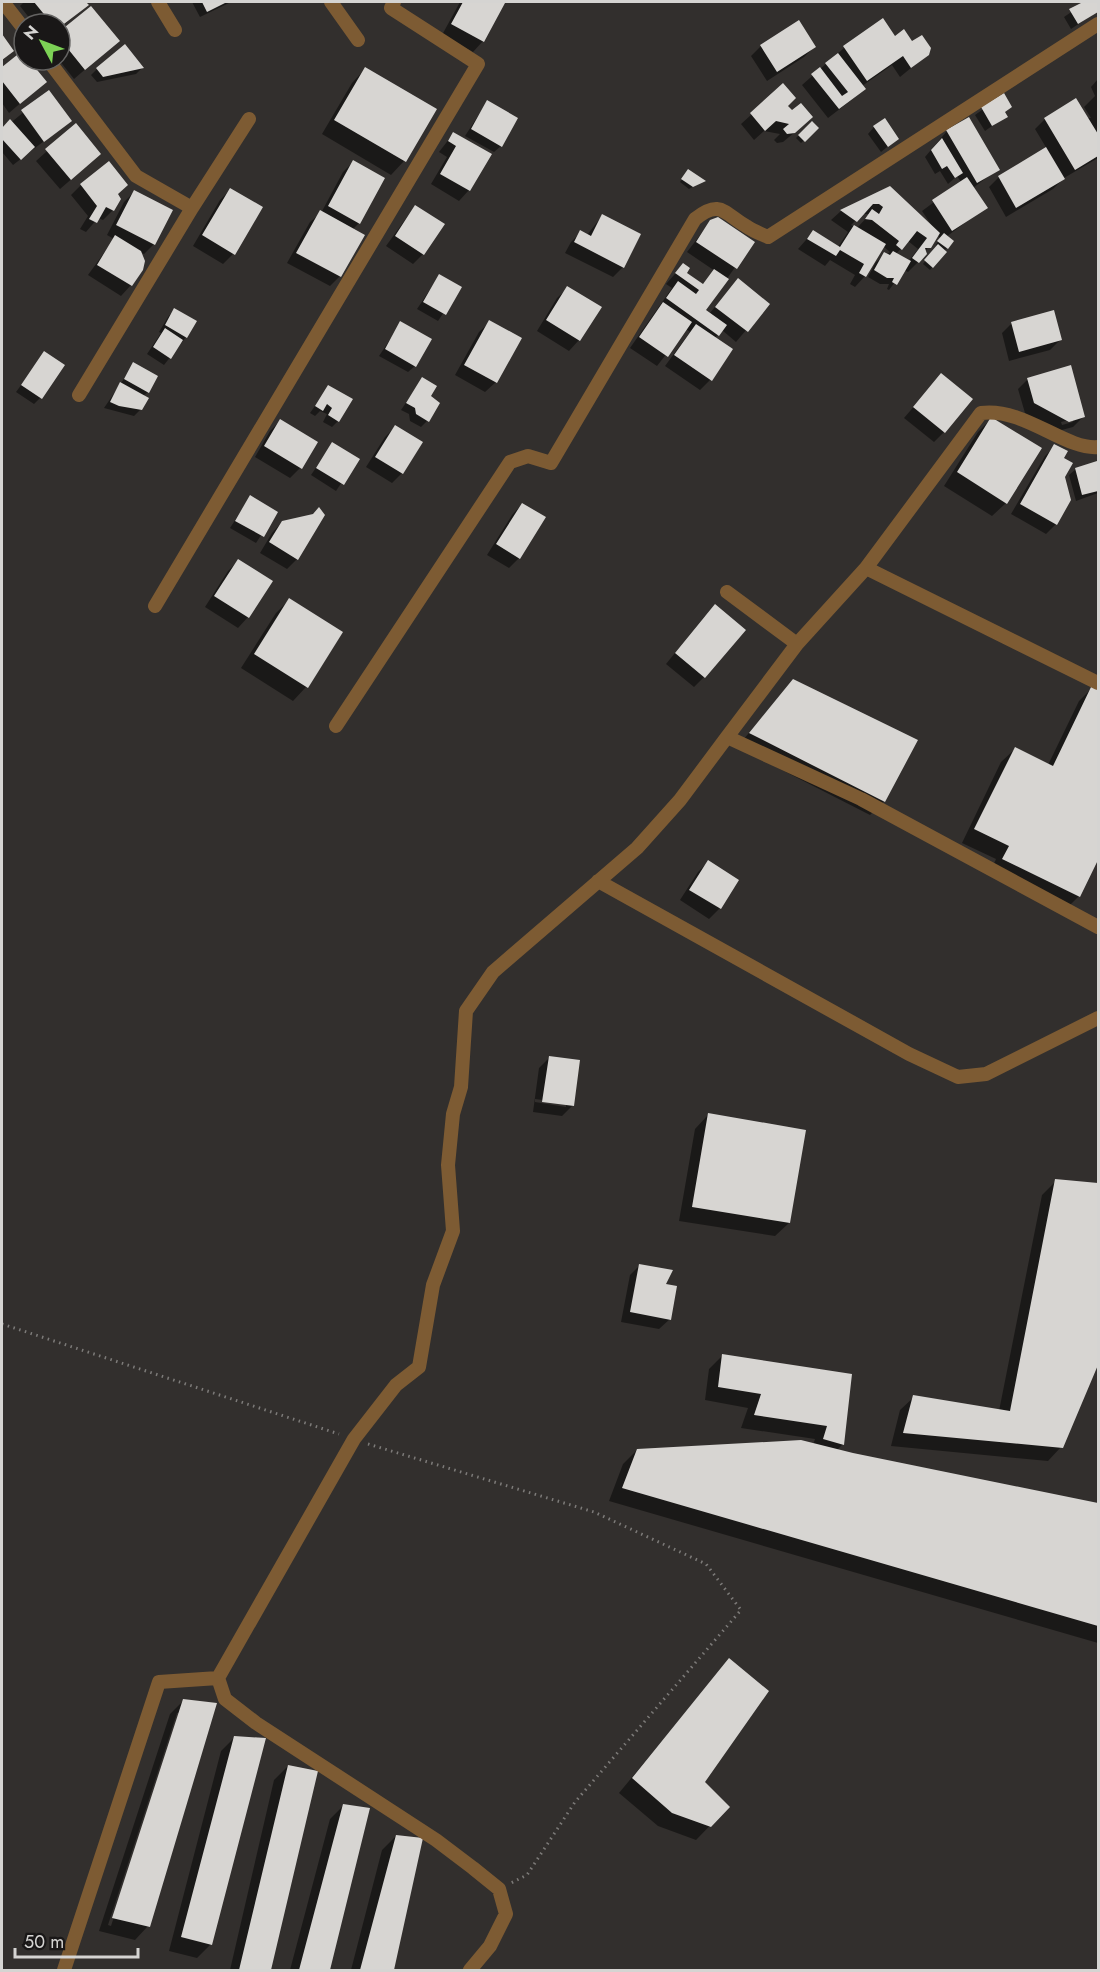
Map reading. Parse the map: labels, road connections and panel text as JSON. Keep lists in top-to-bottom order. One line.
{"scale_bar":"50 m","north":"top left"}
